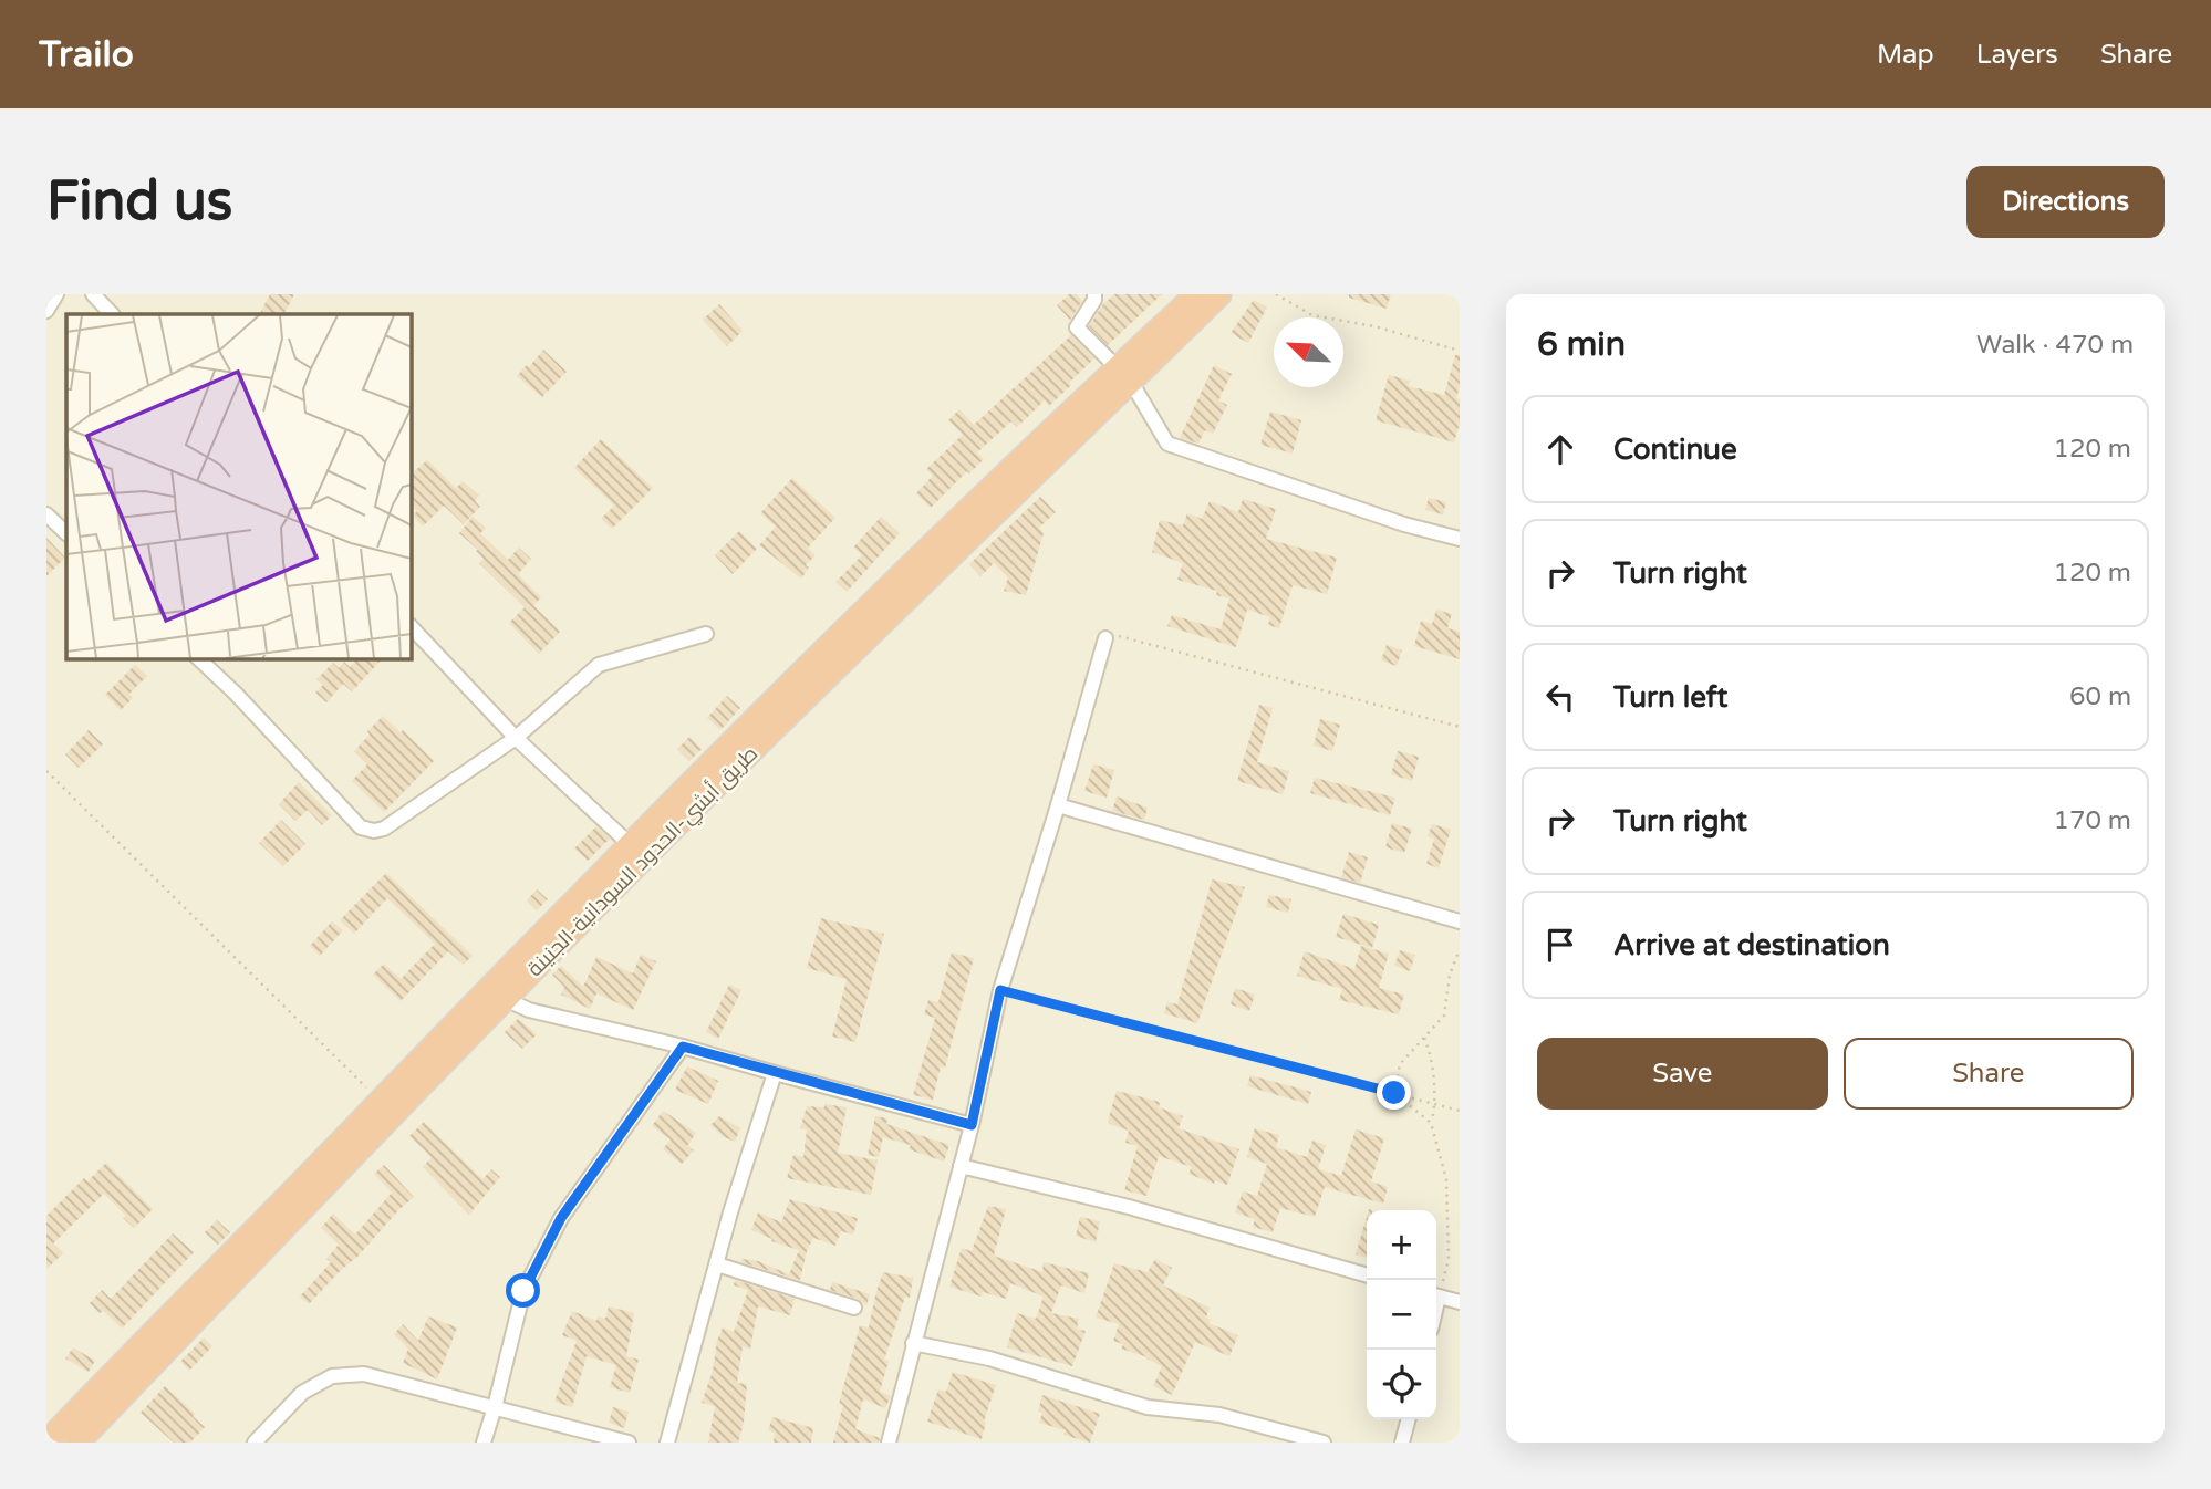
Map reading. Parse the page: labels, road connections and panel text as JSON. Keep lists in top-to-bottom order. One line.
{"streets":{"highway":["طريق أبشي-الحدود السودانية-الجنينة"]},"north":"top left","page":{"header":"Trailo","nav":["Map","Layers","Share"],"buttons":["Directions",["Save","Share"]],"title":"Find us","heading":["6 min","Walk · 470 m"],"list":[["Continue","120 m"],["Turn right","120 m"],["Turn left","60 m"],["Turn right","170 m"],"Arrive at destination"],"map_buttons":["+","−"]}}
